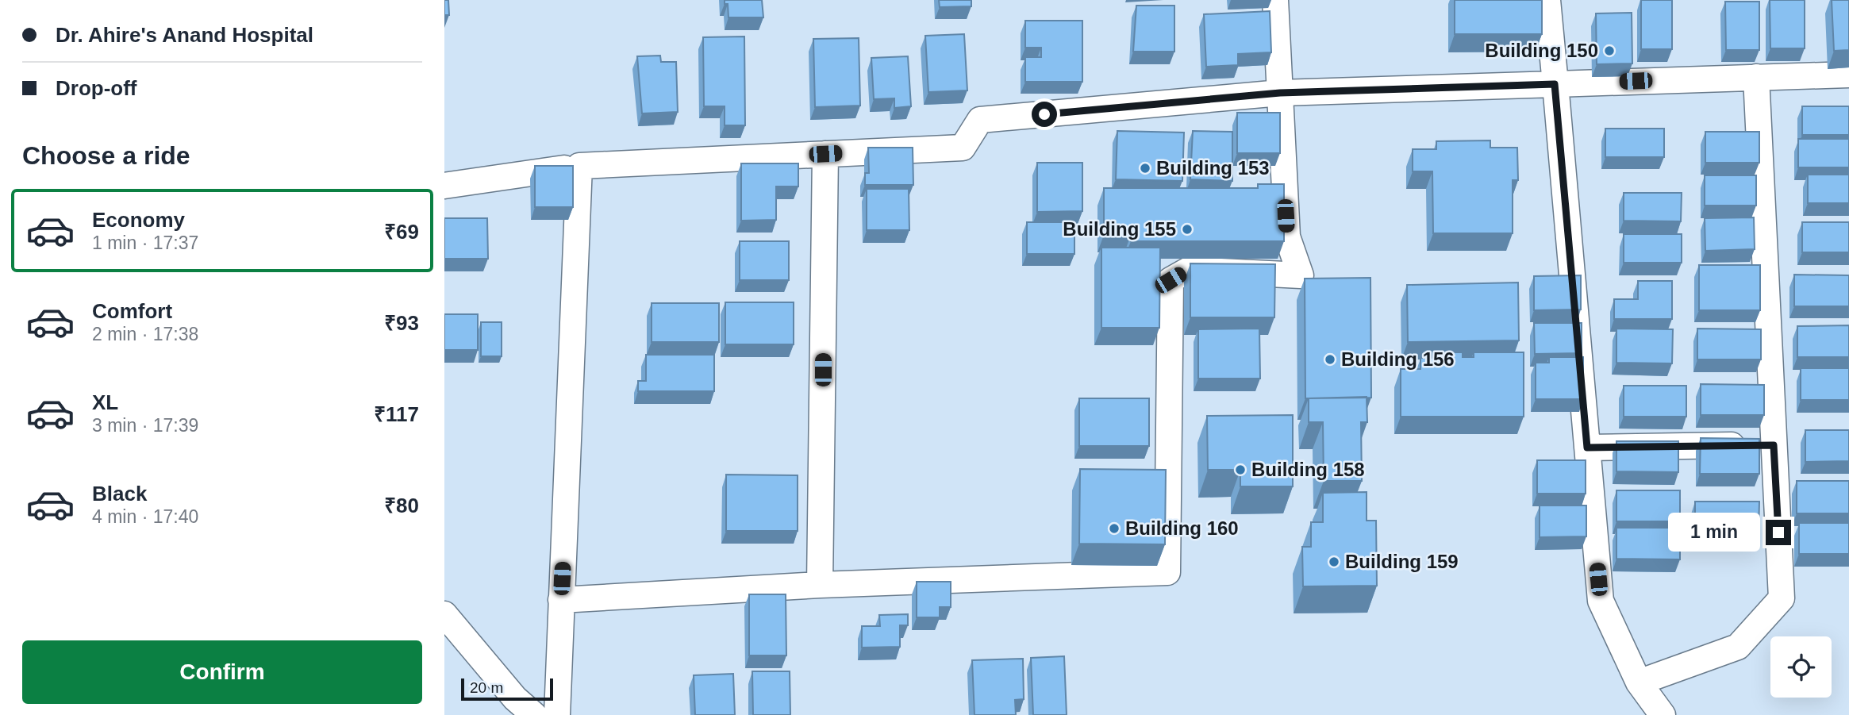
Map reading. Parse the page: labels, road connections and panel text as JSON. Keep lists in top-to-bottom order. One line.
{"places":["Building 150","Building 153","Building 155","Building 156","Building 158","Building 160","Building 159"],"scale_bar":"20 m","page":{"banner":["Dr. Ahire's Anand Hospital","Drop-off"],"heading":"Choose a ride","list":[{"name":"Economy","note":"1 min · 17:37","value":"₹69"},{"name":"Comfort","note":"2 min · 17:38","value":"₹93"},{"name":"XL","note":"3 min · 17:39","value":"₹117"},{"name":"Black","note":"4 min · 17:40","value":"₹80"}],"bubble":"1 min","buttons":"Confirm","scale":"20 m"}}
